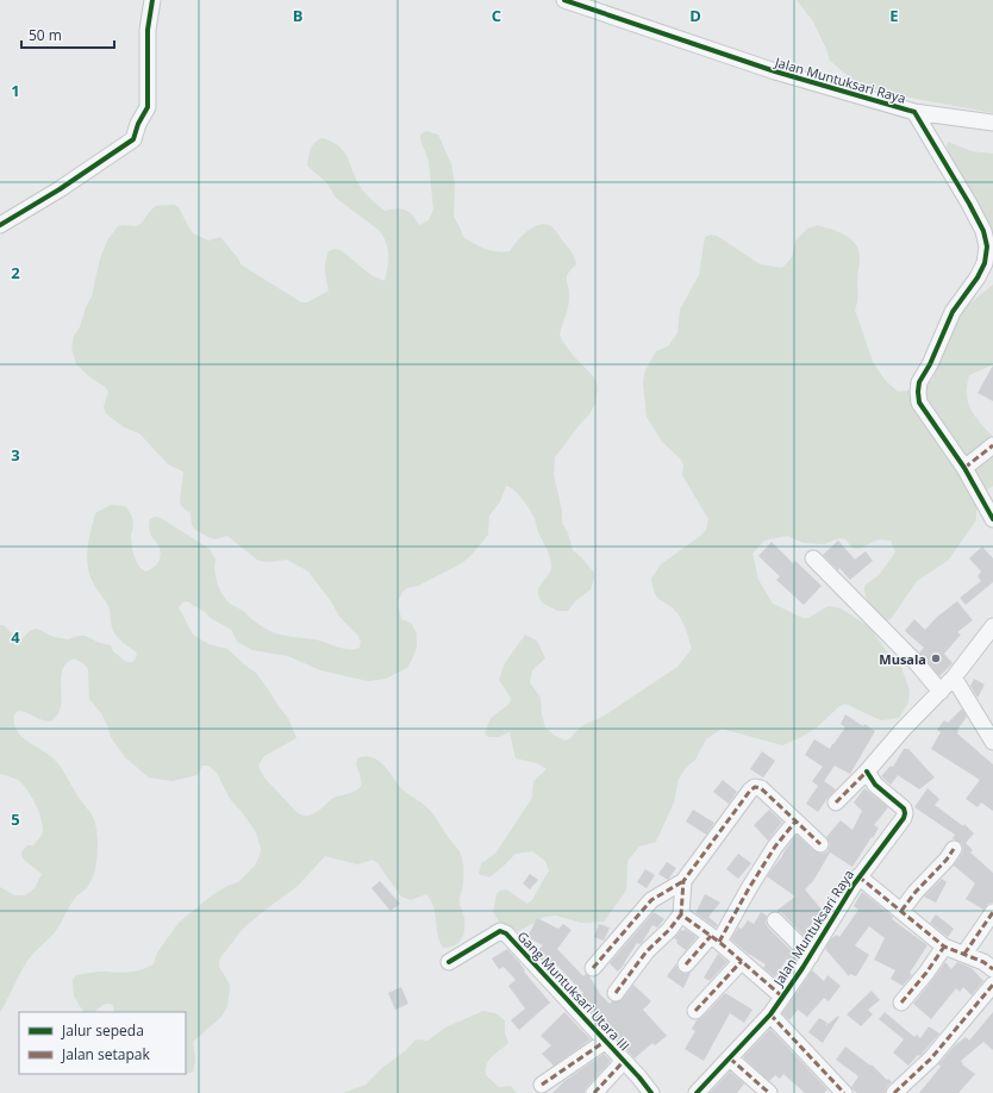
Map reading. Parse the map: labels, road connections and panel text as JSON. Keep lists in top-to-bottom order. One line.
{"streets":{"street":["Jalan Muntuksari Raya","Gang Muntuksari Utara III"]},"places":["Musala"],"legend":["Jalur sepeda","Jalan setapak"],"scale_bar":"50 m","grid":{"columns":["B","C","D","E"],"rows":["1","2","3","4","5"]}}
